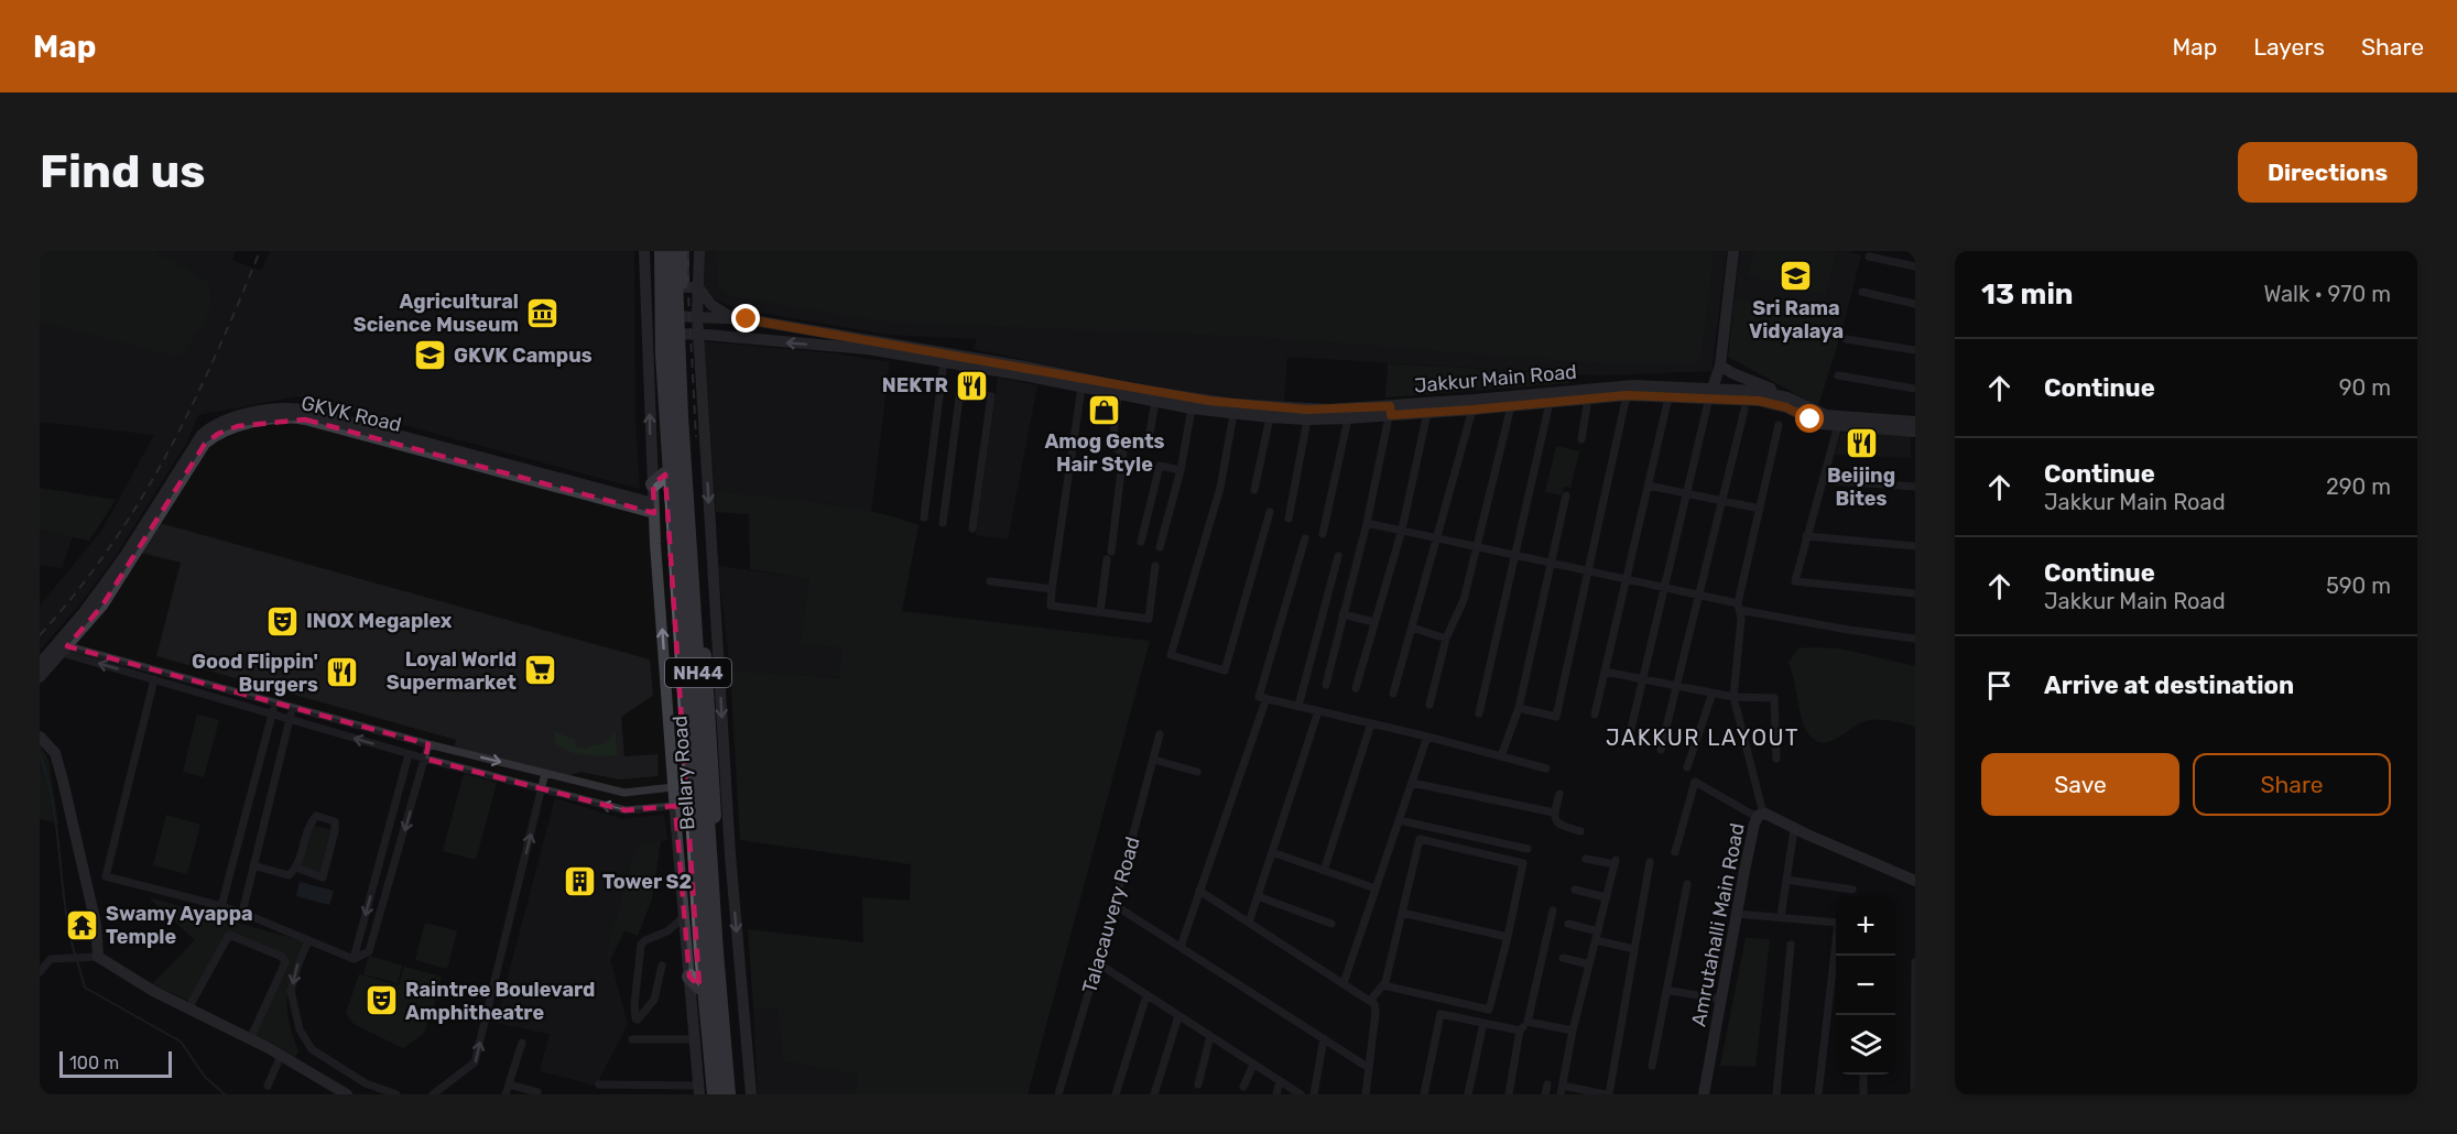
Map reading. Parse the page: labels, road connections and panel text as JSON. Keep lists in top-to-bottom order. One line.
{"streets":{"highway":["NH44","Bellary Road"],"main road":["Jakkur Main Road","GKVK Road","Amrutahalli Main Road"],"street":["Talacauvery Road"]},"crossings":[["Jakkur Main Road","Bellary Road"]],"districts":["JAKKUR LAYOUT"],"places":{"school or university":["Sri Rama Vidyalaya","GKVK Campus"],"museum":["Agricultural Science Museum"],"restaurant":["NEKTR","Beijing Bites","Good Flippin' Burgers"],"shop":["Amog Gents Hair Style"],"theatre":["INOX Megaplex","Raintree Boulevard Amphitheatre"],"supermarket":["Loyal World Supermarket"],"building":["Tower S2"],"temple":["Swamy Ayappa Temple"]},"scale_bar":"100 m","page":{"header":"Map","nav":["Map","Layers","Share"],"buttons":["Directions",["Save","Share"]],"title":"Find us","heading":["13 min","Walk · 970 m"],"list":[["Continue","90 m"],["Continue","Jakkur Main Road","290 m"],["Continue","Jakkur Main Road","590 m"],"Arrive at destination"],"map_buttons":["+","−"],"scale":"100 m"}}
